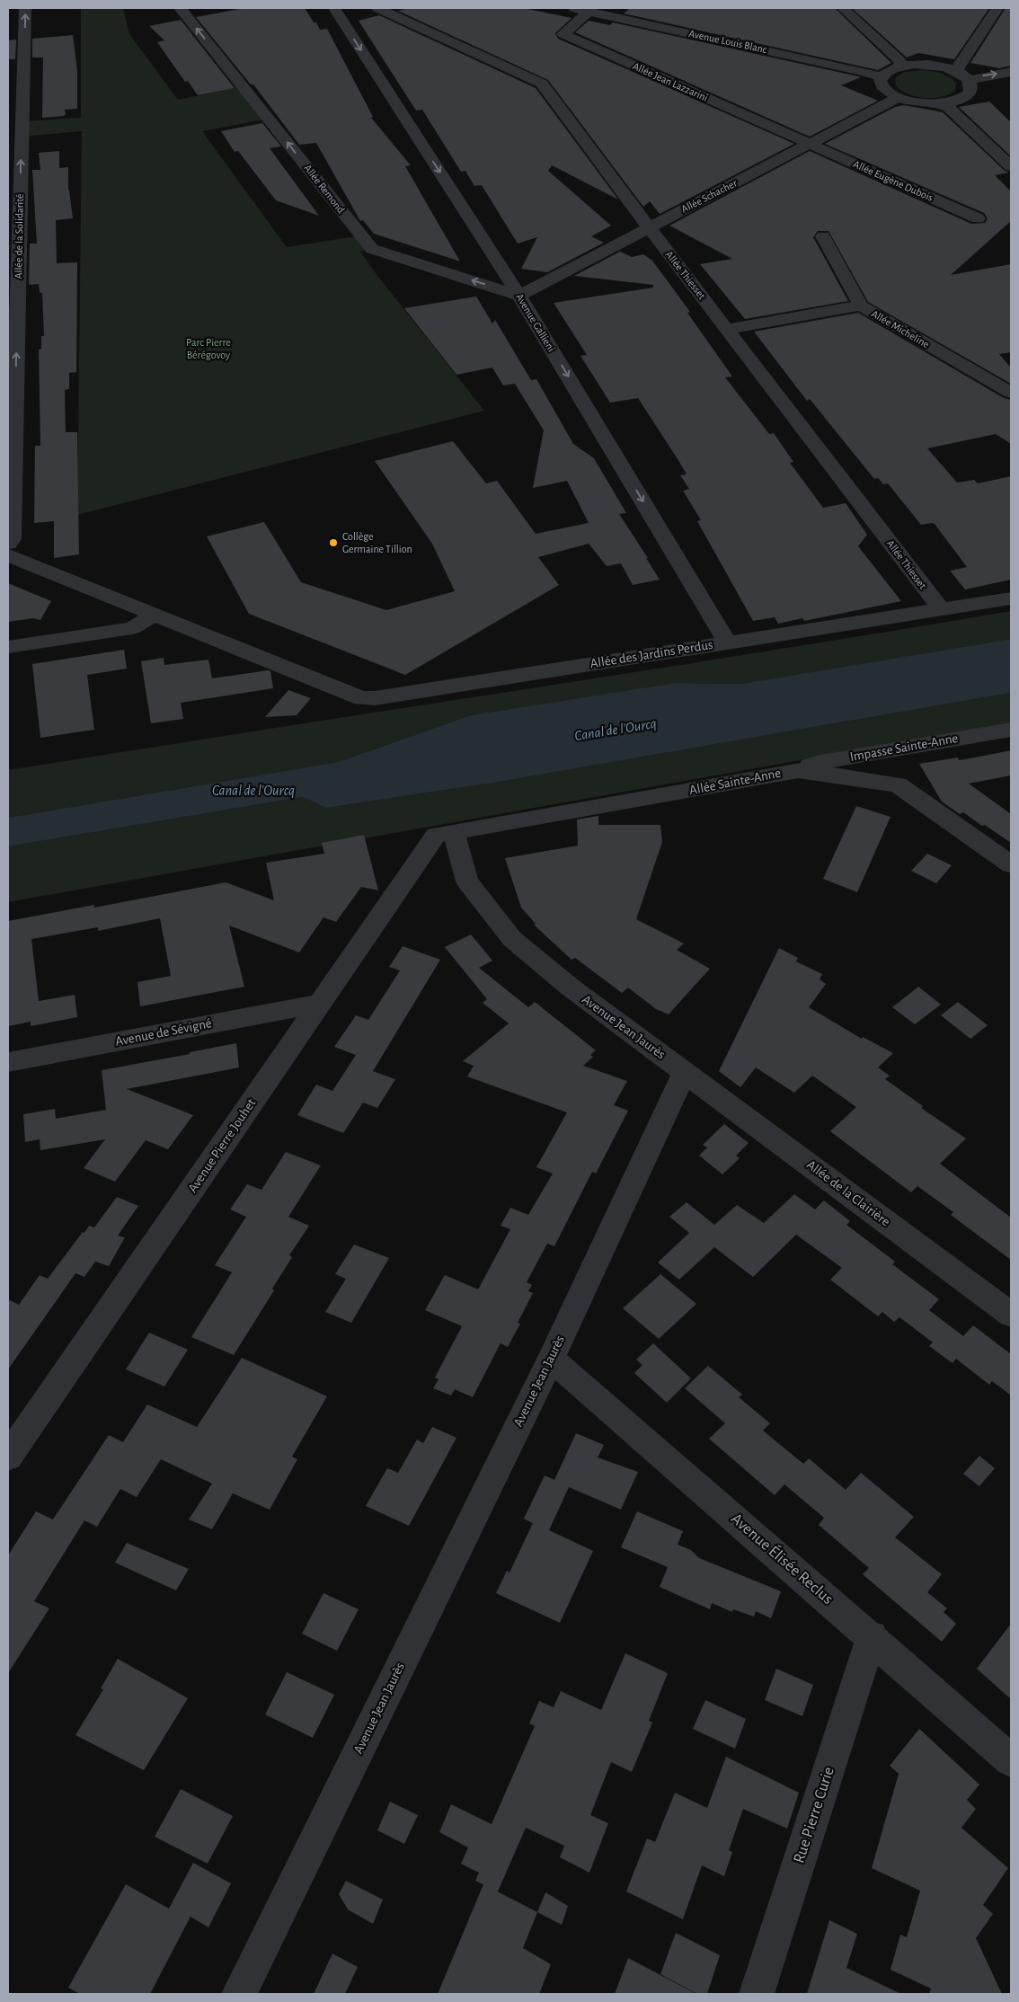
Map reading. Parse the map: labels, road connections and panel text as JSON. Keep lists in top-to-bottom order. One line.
{"streets":{"street":["Avenue Louis Blanc","Allée Jean Lazzarini","Allée Eugène Dubois","Allée Remond","Allée Schacher","Allée de la Solidarité","Allée Thiesset","Avenue Gallieni","Allée Micheline","Allée des Jardins Perdus","Impasse Sainte-Anne","Allée Sainte-Anne","Avenue Jean Jaurès","Avenue de Sévigné","Avenue Pierre Jouhet","Allée de la Clairière","Avenue Élisée Reclus","Rue Pierre Curie"]},"crossings":[["Avenue Louis Blanc","Allée Jean Lazzarini"],["Allée Jean Lazzarini","Allée Eugène Dubois"],["Allée Jean Lazzarini","Allée Schacher"],["Allée Eugène Dubois","Allée Schacher"],["Allée Remond","Allée Schacher"],["Allée Remond","Avenue Gallieni"],["Allée Schacher","Allée Thiesset"],["Allée Schacher","Avenue Gallieni"],["Allée Thiesset","Allée Micheline"],["Allée Thiesset","Allée des Jardins Perdus"],["Avenue Gallieni","Allée des Jardins Perdus"],["Impasse Sainte-Anne","Allée Sainte-Anne"],["Allée Sainte-Anne","Avenue Jean Jaurès"],["Allée Sainte-Anne","Avenue Pierre Jouhet"],["Avenue Jean Jaurès","Avenue Pierre Jouhet"],["Avenue Jean Jaurès","Allée de la Clairière"],["Avenue Jean Jaurès","Avenue Élisée Reclus"],["Avenue de Sévigné","Avenue Pierre Jouhet"],["Avenue Élisée Reclus","Rue Pierre Curie"]],"one_way":["Allée Remond","Allée de la Solidarité","Avenue Gallieni"],"water":["Canal de l'Ourcq"],"parks":["Parc Pierre Bérégovoy"],"places":["Collège Germaine Tillion"]}
